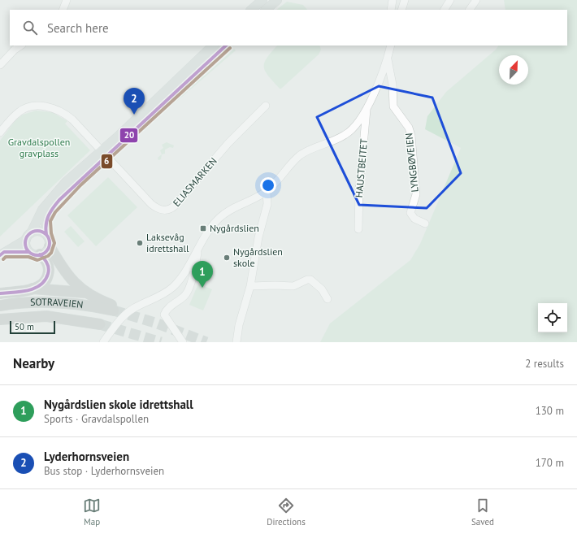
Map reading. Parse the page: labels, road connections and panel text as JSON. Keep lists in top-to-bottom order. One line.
{"streets":{"highway":["SOTRAVEIEN"],"street":["LYNGBØVEIEN","HAUSTBEITET","ELIASMARKEN"]},"crossings":[["LYNGBØVEIEN","HAUSTBEITET"]],"parks":["Gravdalspollen gravplass"],"places":{"transit":["Nygårdslien"],"other":["Laksevåg idrettshall","Nygårdslien skole"]},"lines":["transit line 20","transit line 6"],"scale_bar":"50 m","north":"top right","page":{"search":"Search here","pins":["2","1"],"scale":"50 m","heading":["Nearby","2 results"],"list":[{"mark":"1","name":"Nygårdslien skole idrettshall","note":"Sports · Gravdalspollen","value":"130 m"},{"mark":"2","name":"Lyderhornsveien","note":"Bus stop · Lyderhornsveien","value":"170 m"}],"nav":["Map","Directions","Saved"]}}
